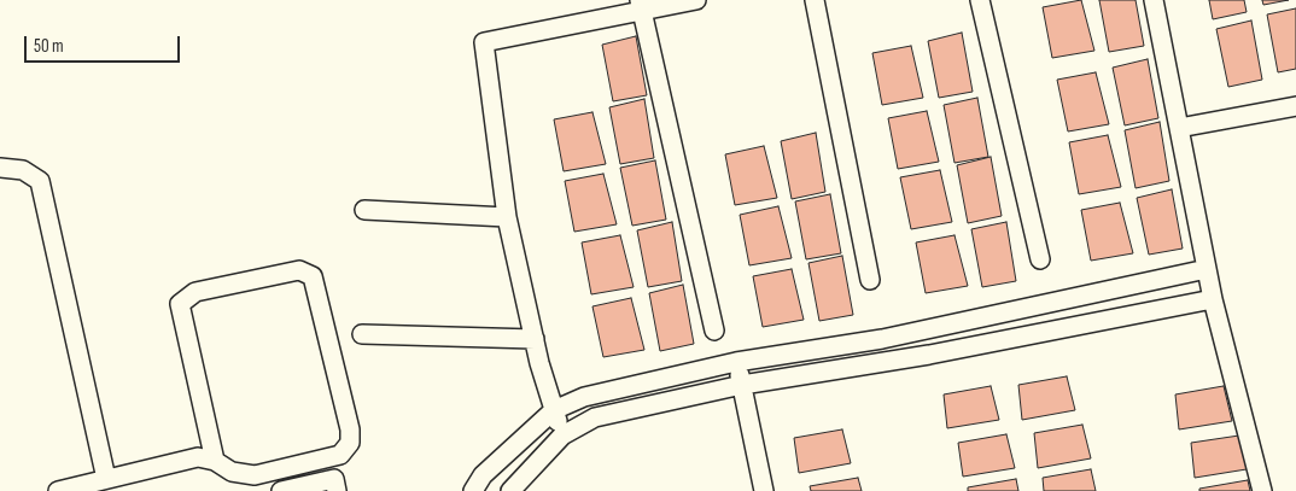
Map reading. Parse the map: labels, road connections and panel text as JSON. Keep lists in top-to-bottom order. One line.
{"scale_bar":"50 m"}
